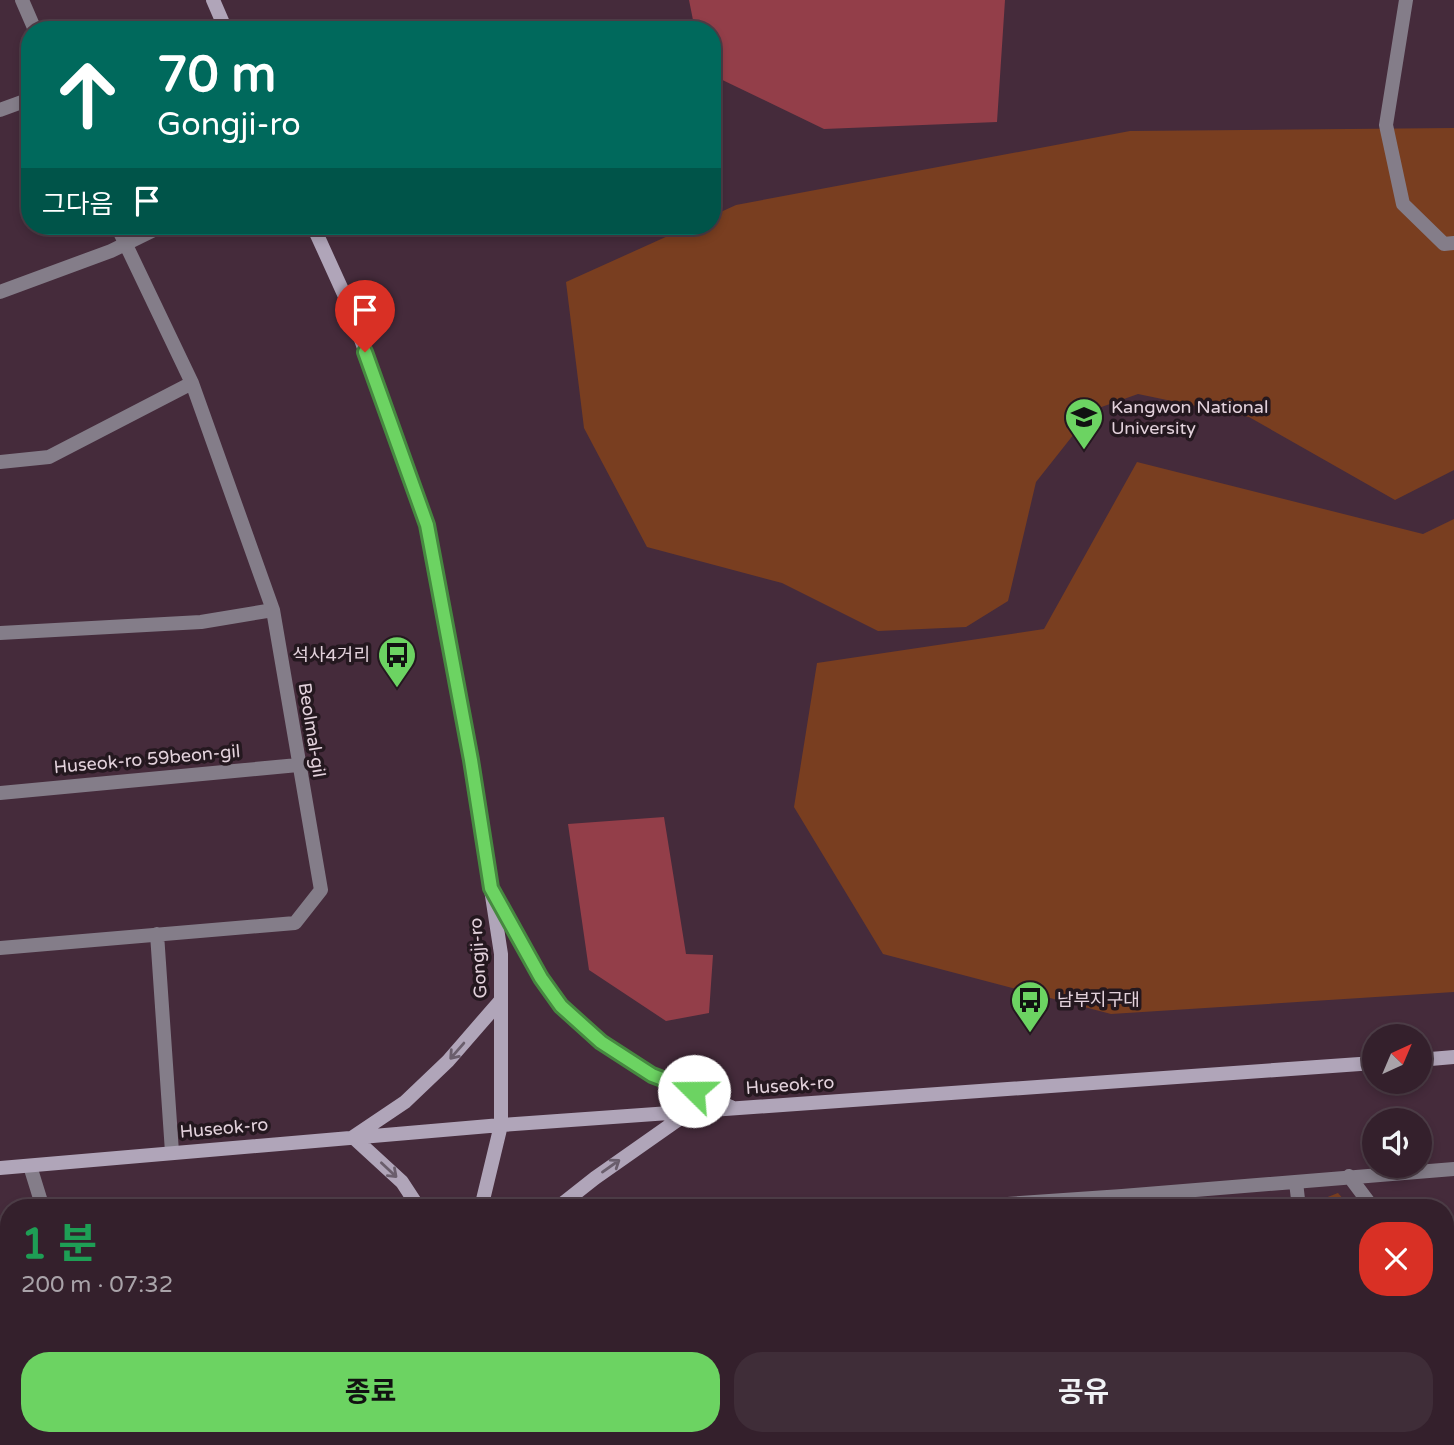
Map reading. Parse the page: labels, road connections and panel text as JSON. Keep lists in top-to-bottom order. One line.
{"streets":{"street":["Beolmal-gil","Huseok-ro 59beon-gil","Gongji-ro","Huseok-ro"]},"crossings":[["Beolmal-gil","Huseok-ro 59beon-gil"],["Gongji-ro","Huseok-ro"]],"places":{"school or university":["Kangwon National University"],"bus stop":["석사4거리","남부지구대"]},"north":"top right","page":{"turn":["70 m","Gongji-ro"],"then":"그다음","heading":["1 분","200 m · 07:32"],"buttons":["종료","공유"]}}
